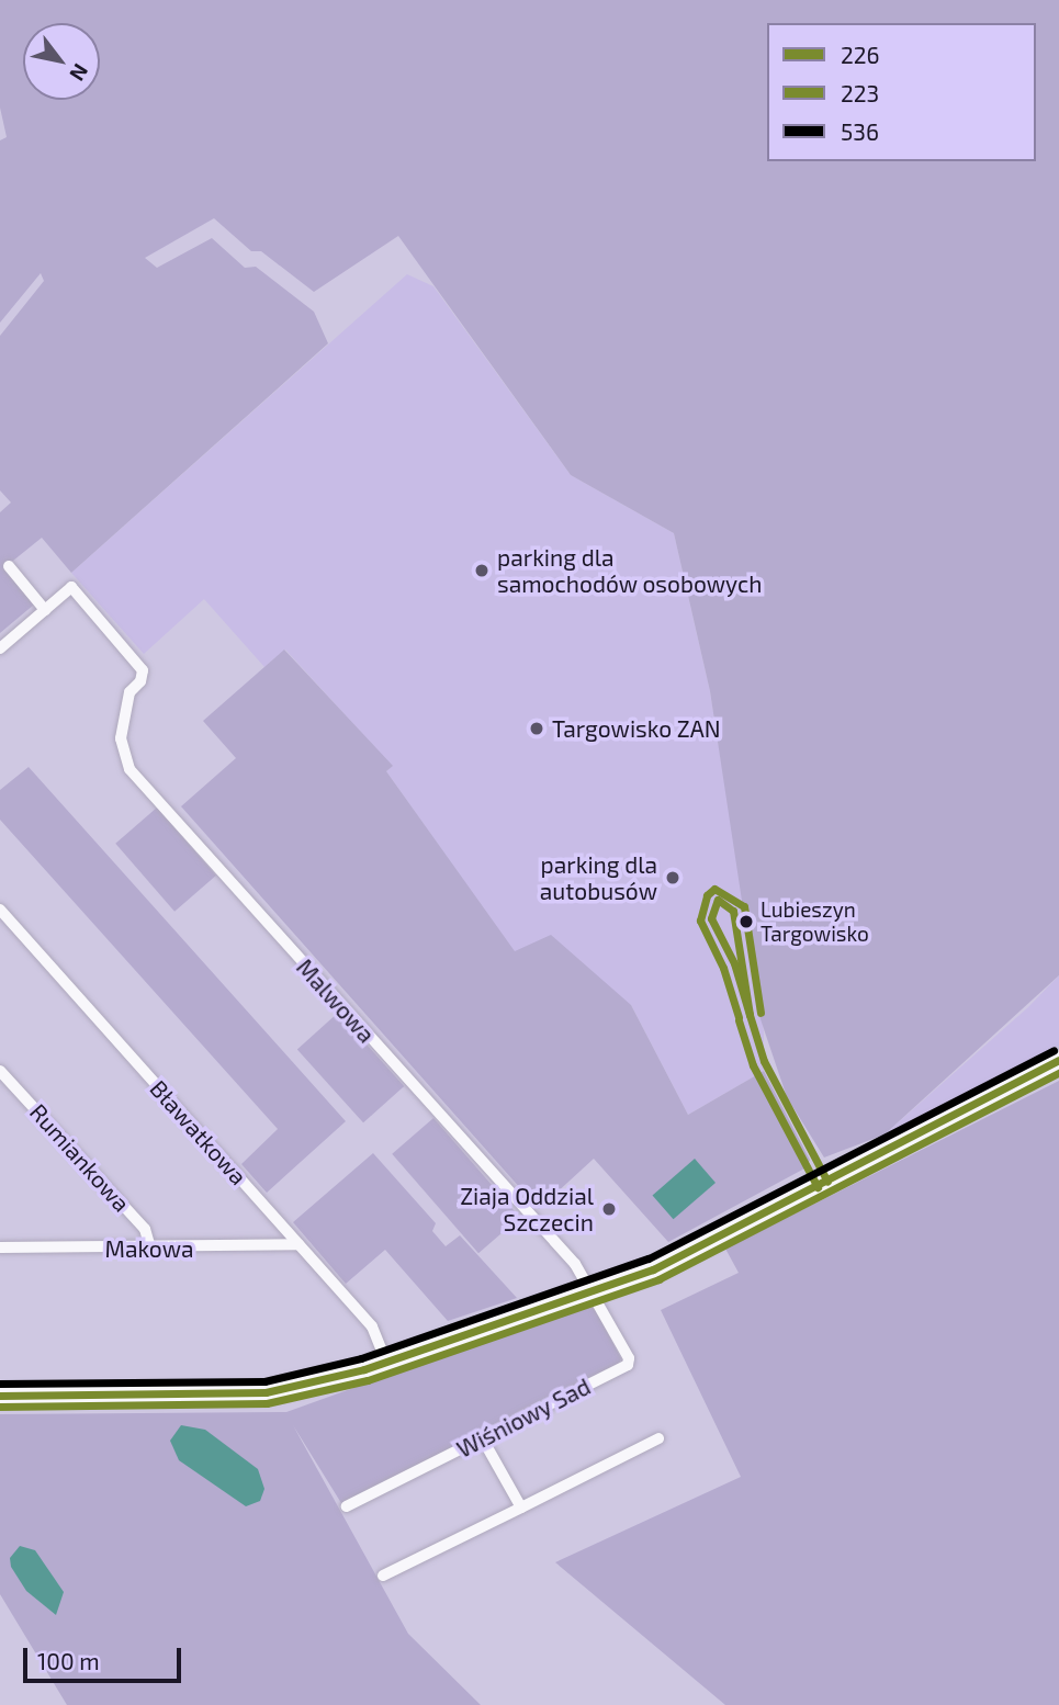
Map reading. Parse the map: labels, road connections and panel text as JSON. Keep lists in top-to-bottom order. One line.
{"streets":{"street":["Malwowa","Bławatkowa","Rumiankowa","Makowa","Wiśniowy Sad"]},"crossings":[["Malwowa","Wiśniowy Sad"],["Bławatkowa","Makowa"],["Rumiankowa","Makowa"]],"places":["parking dla samochodów osobowych","Targowisko ZAN","parking dla autobusów","Lubieszyn Targowisko","Ziaja Oddzial Szczecin"],"lines":["transit line 223","transit line 226","transit line 536"],"legend":["226","223","536"],"scale_bar":"100 m","north":"bottom right"}
